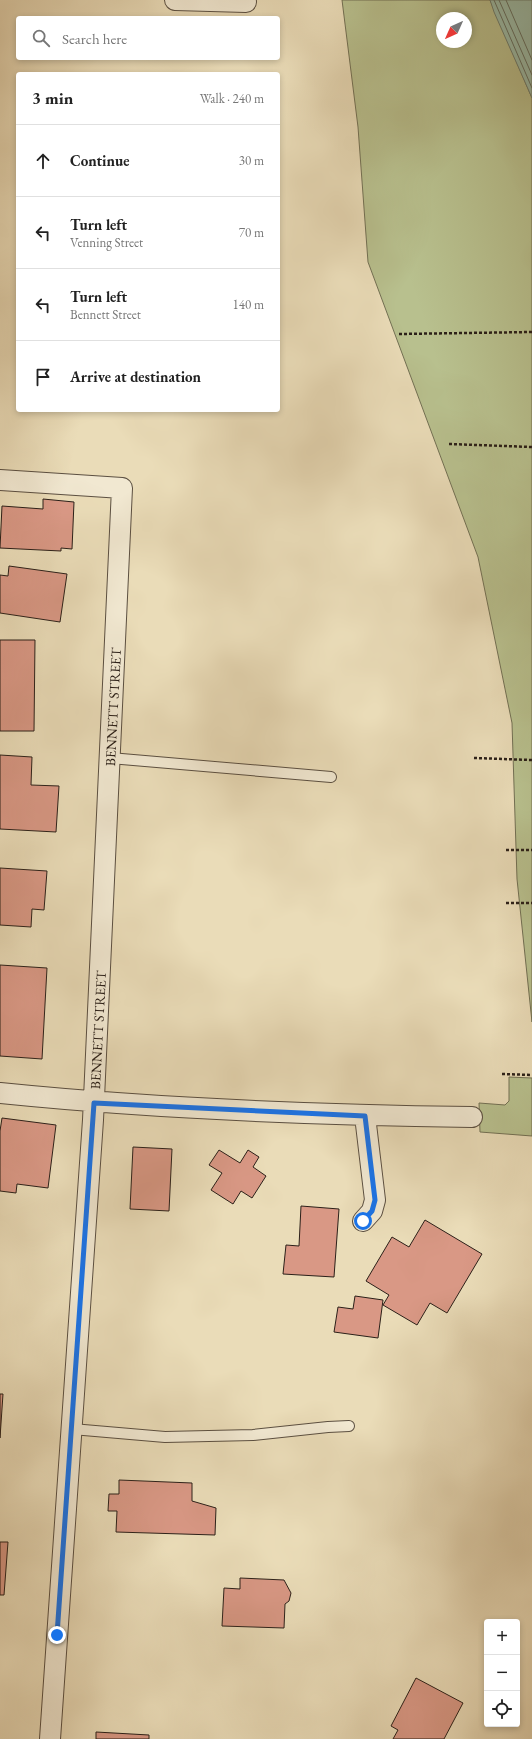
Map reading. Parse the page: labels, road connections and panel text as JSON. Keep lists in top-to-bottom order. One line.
{"streets":{"street":["BENNETT STREET"]},"north":"bottom left","page":{"search":"Search here","heading":["3 min","Walk · 240 m"],"list":[["Continue","30 m"],["Turn left","Venning Street","70 m"],["Turn left","Bennett Street","140 m"],"Arrive at destination"],"map_buttons":["+","−"]}}
